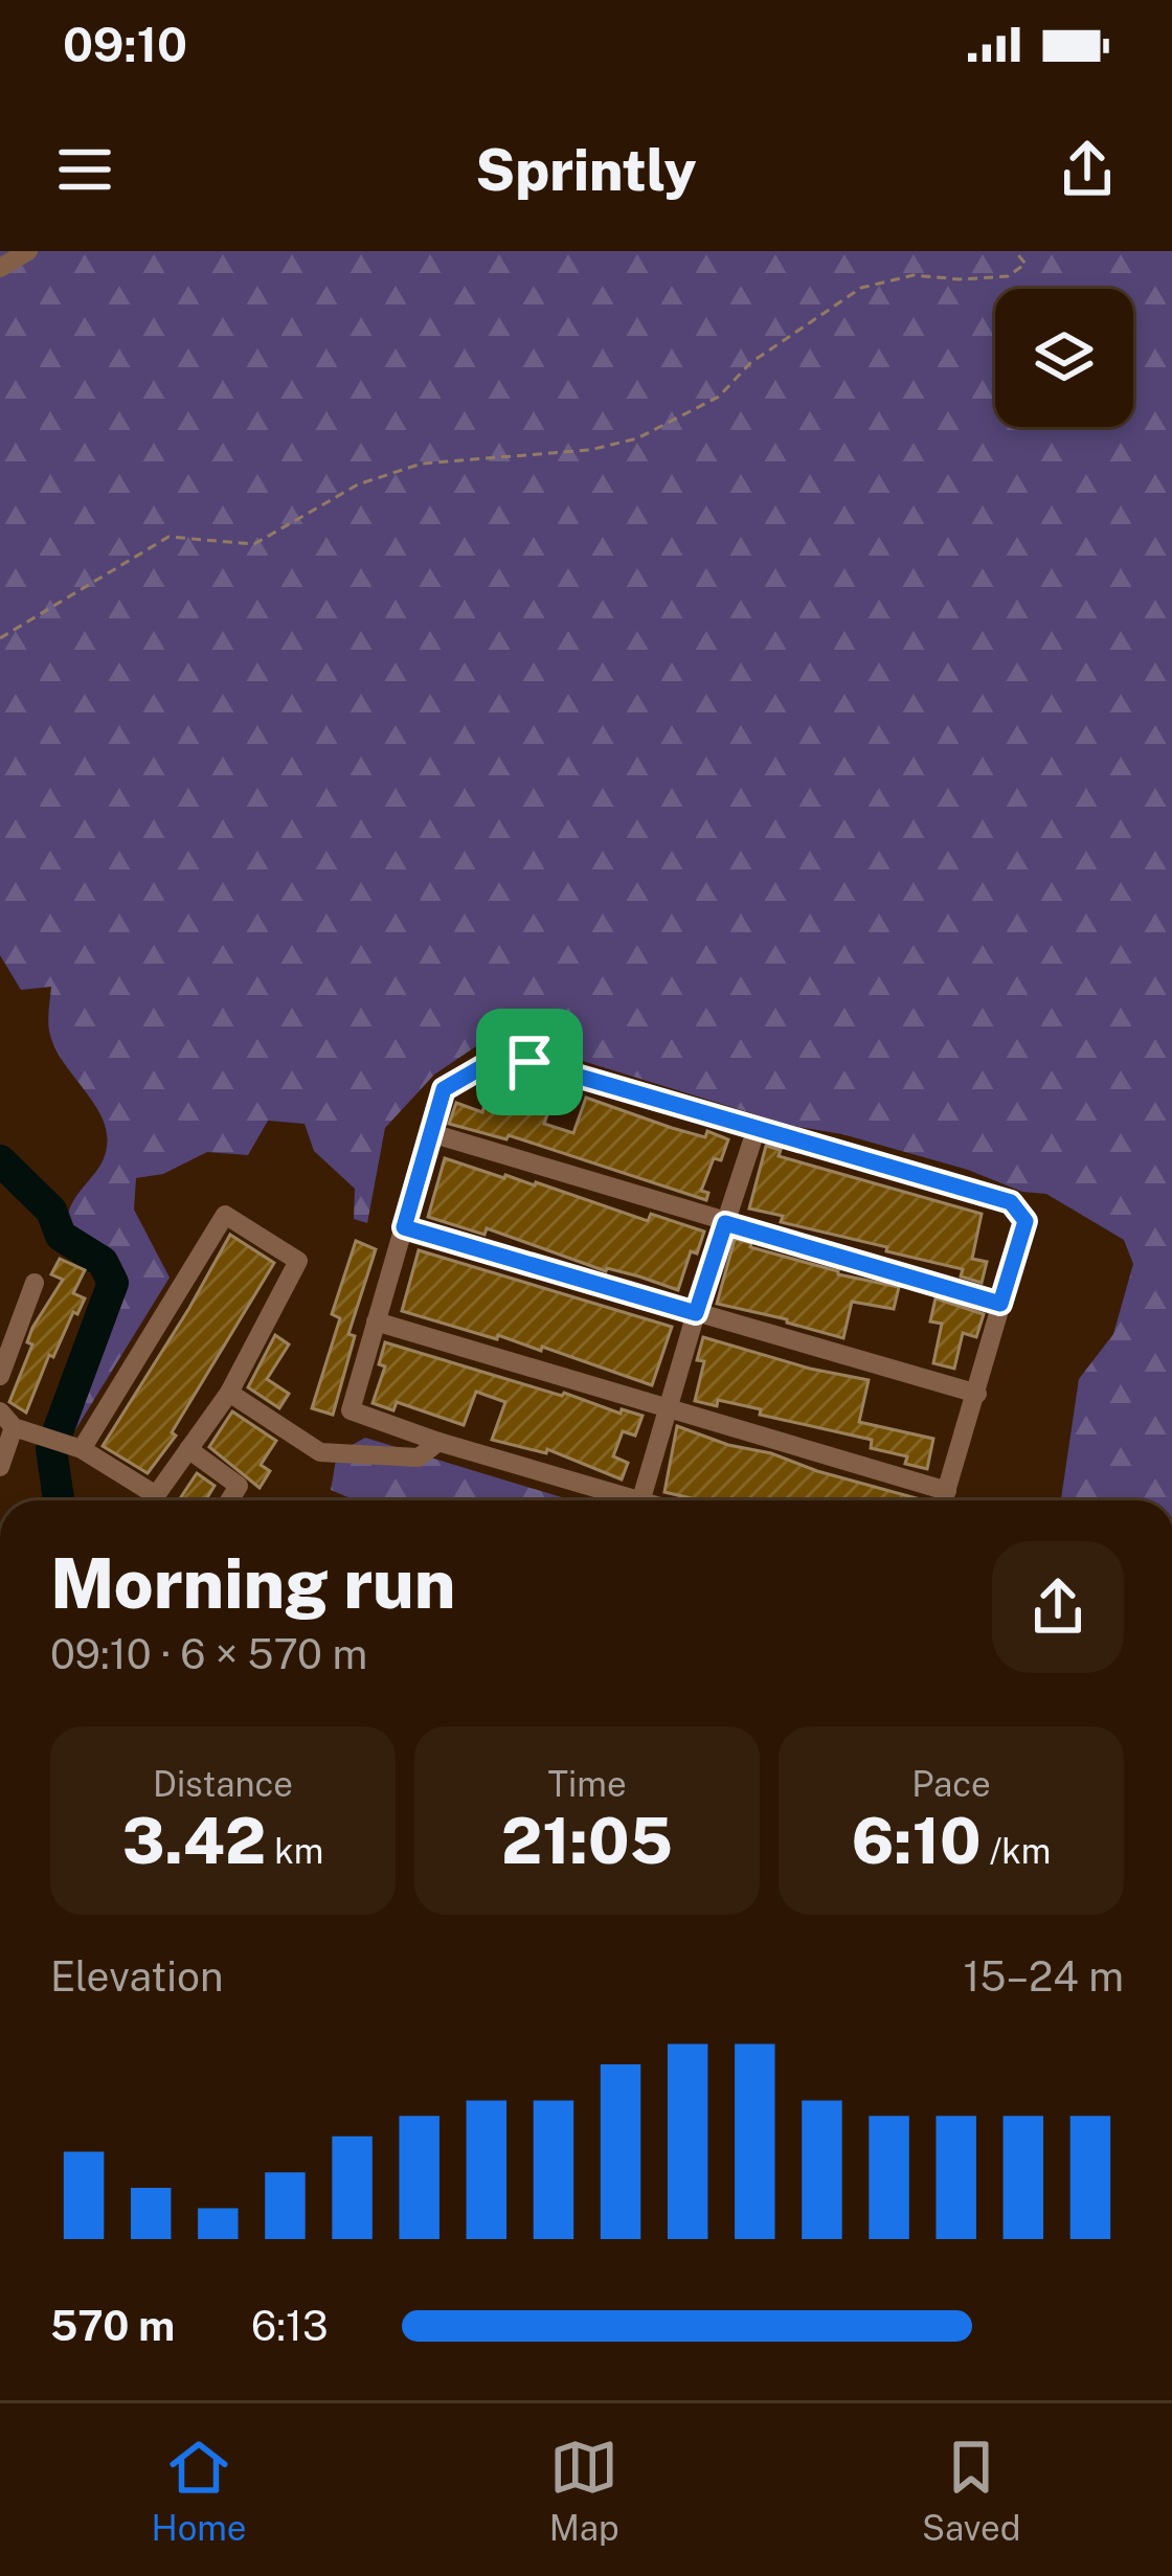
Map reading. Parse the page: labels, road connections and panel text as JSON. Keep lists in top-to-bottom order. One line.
{"page":{"status":"09:10","header":"Sprintly","heading":["Morning run","09:10 · 6 × 570 m"],"stats":[["Distance","3.42 km"],["Time","21:05"],["Pace","6:10 /km"]],"chart":["Elevation","15–24 m"],"list":[{"name":"570 m","note":"6:13"}],"tabs":["Home","Map","Saved"]}}
